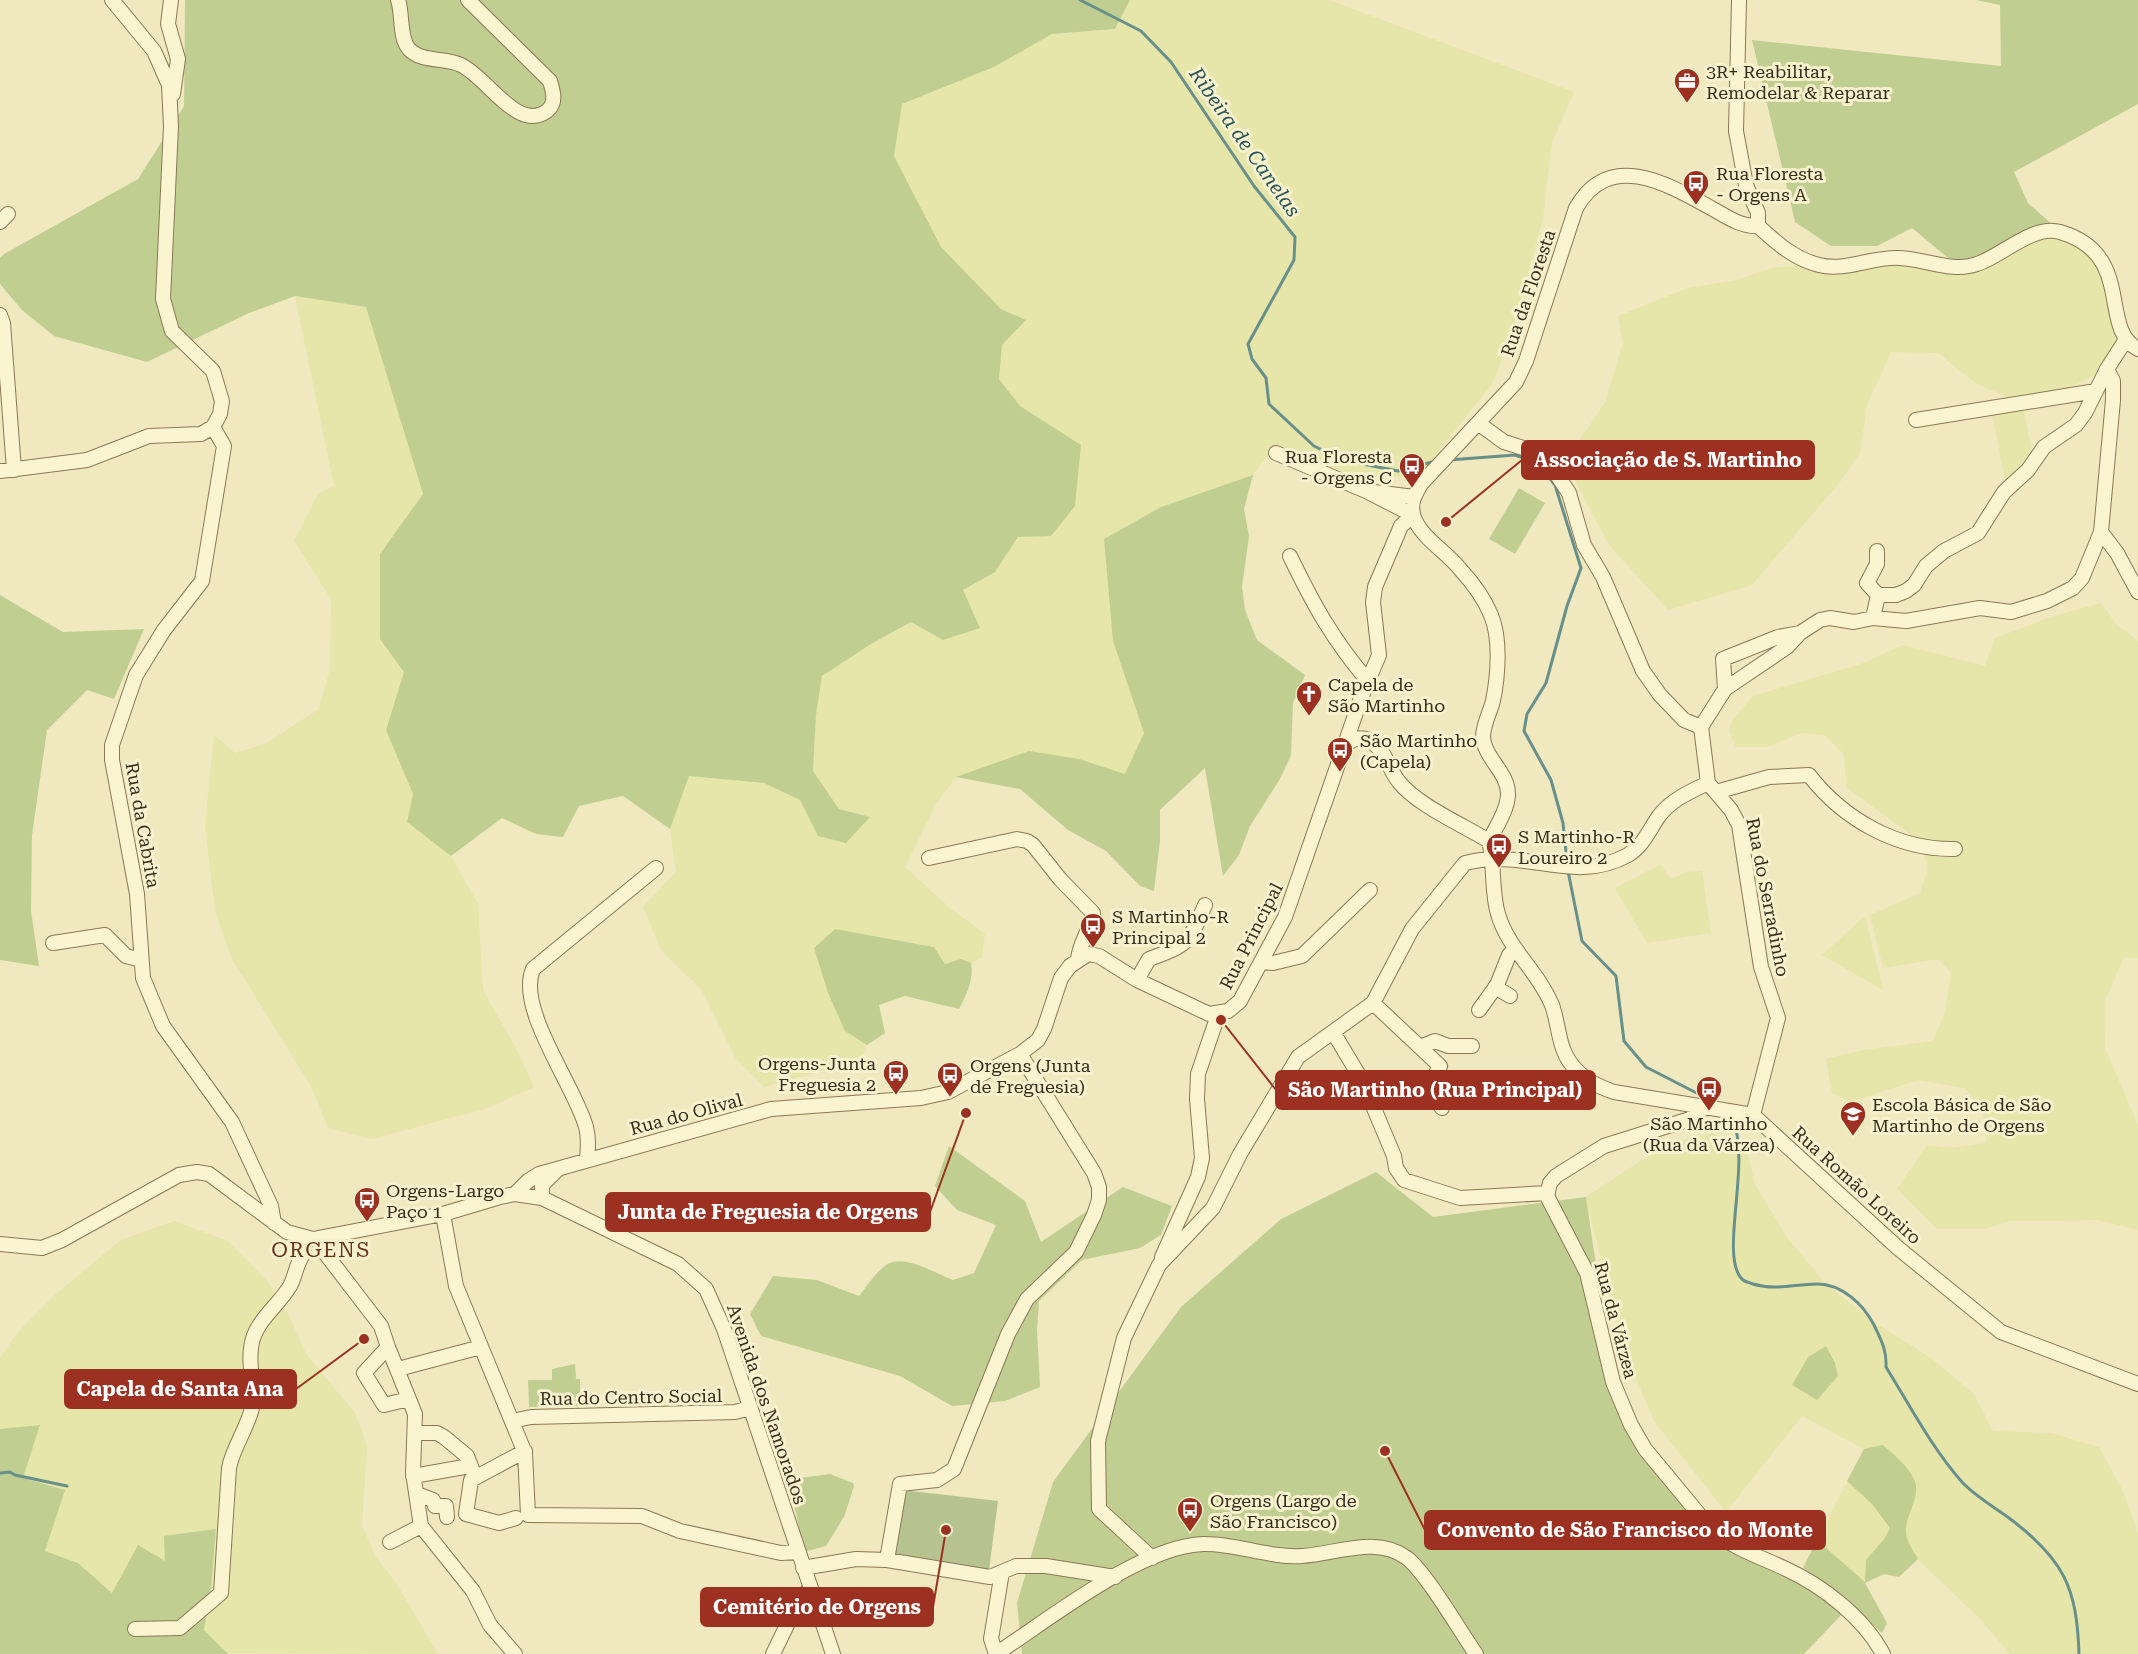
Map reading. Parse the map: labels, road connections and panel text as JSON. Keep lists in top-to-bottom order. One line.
{"streets":{"street":["Rua da Floresta","Rua da Cabrita","Rua do Serradinho","Rua Principal","Rua do Olival","Rua Romão Loreiro","Rua da Várzea","Rua do Centro Social","Avenida dos Namorados"]},"crossings":[["Rua da Cabrita","Avenida dos Namorados"],["Rua do Serradinho","Rua Romão Loreiro"],["Rua Principal","Rua do Olival"],["Rua do Olival","Avenida dos Namorados"],["Rua do Centro Social","Avenida dos Namorados"]],"districts":["ORGENS"],"water":["Ribeira de Canelas"],"places":{"office":["3R+ Reabilitar, Remodelar & Reparar"],"bus stop":["Rua Floresta - Orgens A","Rua Floresta - Orgens C","São Martinho (Capela)","S Martinho-R Loureiro 2","S Martinho-R Principal 2","Orgens-Junta Freguesia 2","Orgens (Junta de Freguesia)","São Martinho (Rua da Várzea)","Orgens-Largo Paço 1","Orgens (Largo de São Francisco)"],"other":["Associação de S. Martinho","São Martinho (Rua Principal)","Junta de Freguesia de Orgens","Capela de Santa Ana","Convento de São Francisco do Monte","Cemitério de Orgens"],"church":["Capela de São Martinho"],"school or university":["Escola Básica de São Martinho de Orgens"]}}
